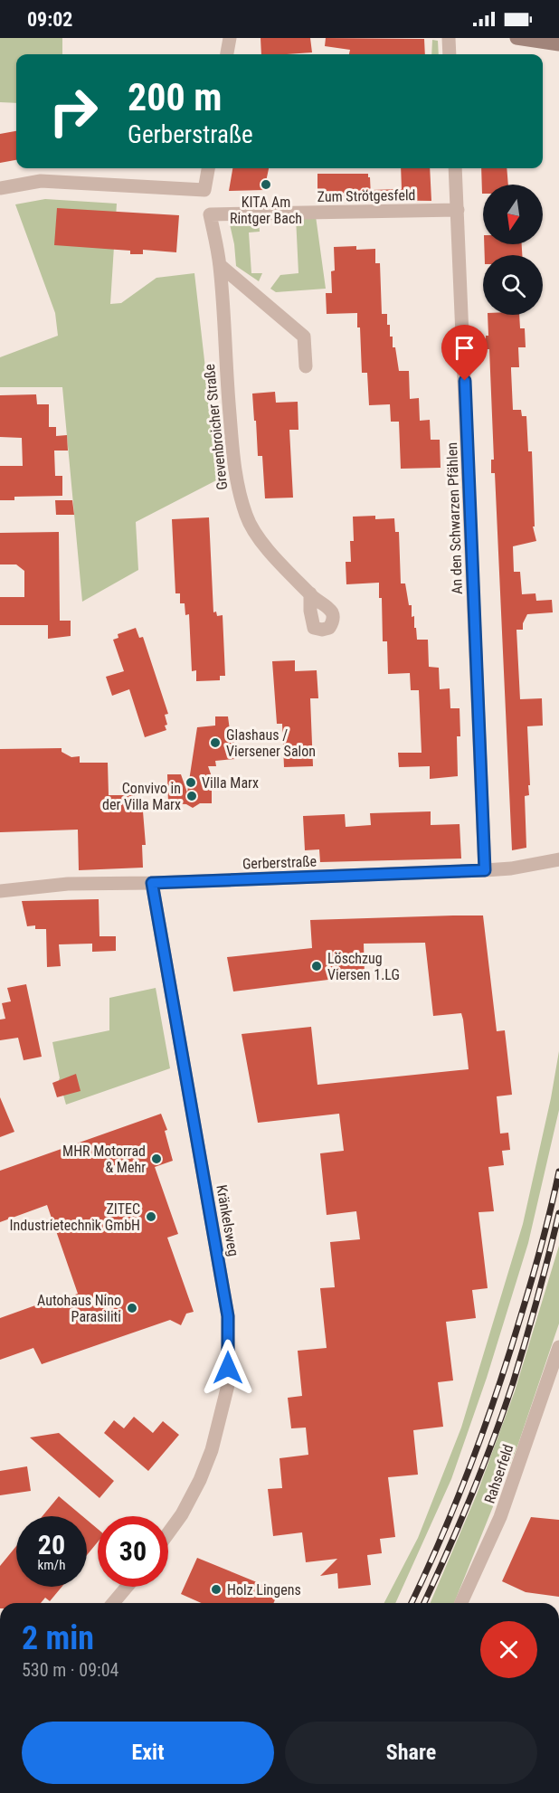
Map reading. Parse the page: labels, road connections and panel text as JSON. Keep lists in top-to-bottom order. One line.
{"streets":{"street":["Zum Strötgesfeld","Grevenbroicher Straße","An den Schwarzen Pfählen","Gerberstraße","Kränkelsweg","Rahserfeld"]},"crossings":[["Zum Strötgesfeld","Grevenbroicher Straße"],["Zum Strötgesfeld","An den Schwarzen Pfählen"],["An den Schwarzen Pfählen","Gerberstraße"],["Gerberstraße","Kränkelsweg"]],"places":["KITA Am Rintger Bach","Glashaus / Viersener Salon","Villa Marx","Convivo in der Villa Marx","Löschzug Viersen 1.LG","MHR Motorrad & Mehr","ZITEC Industrietechnik GmbH","Autohaus Nino Parasiliti","Holz Lingens"],"north":"bottom","page":{"status":"09:02","turn":["200 m","Gerberstraße"],"speed":"20 km/h","limit":"30","heading":["2 min","530 m · 09:04"],"buttons":["Exit","Share"]}}
